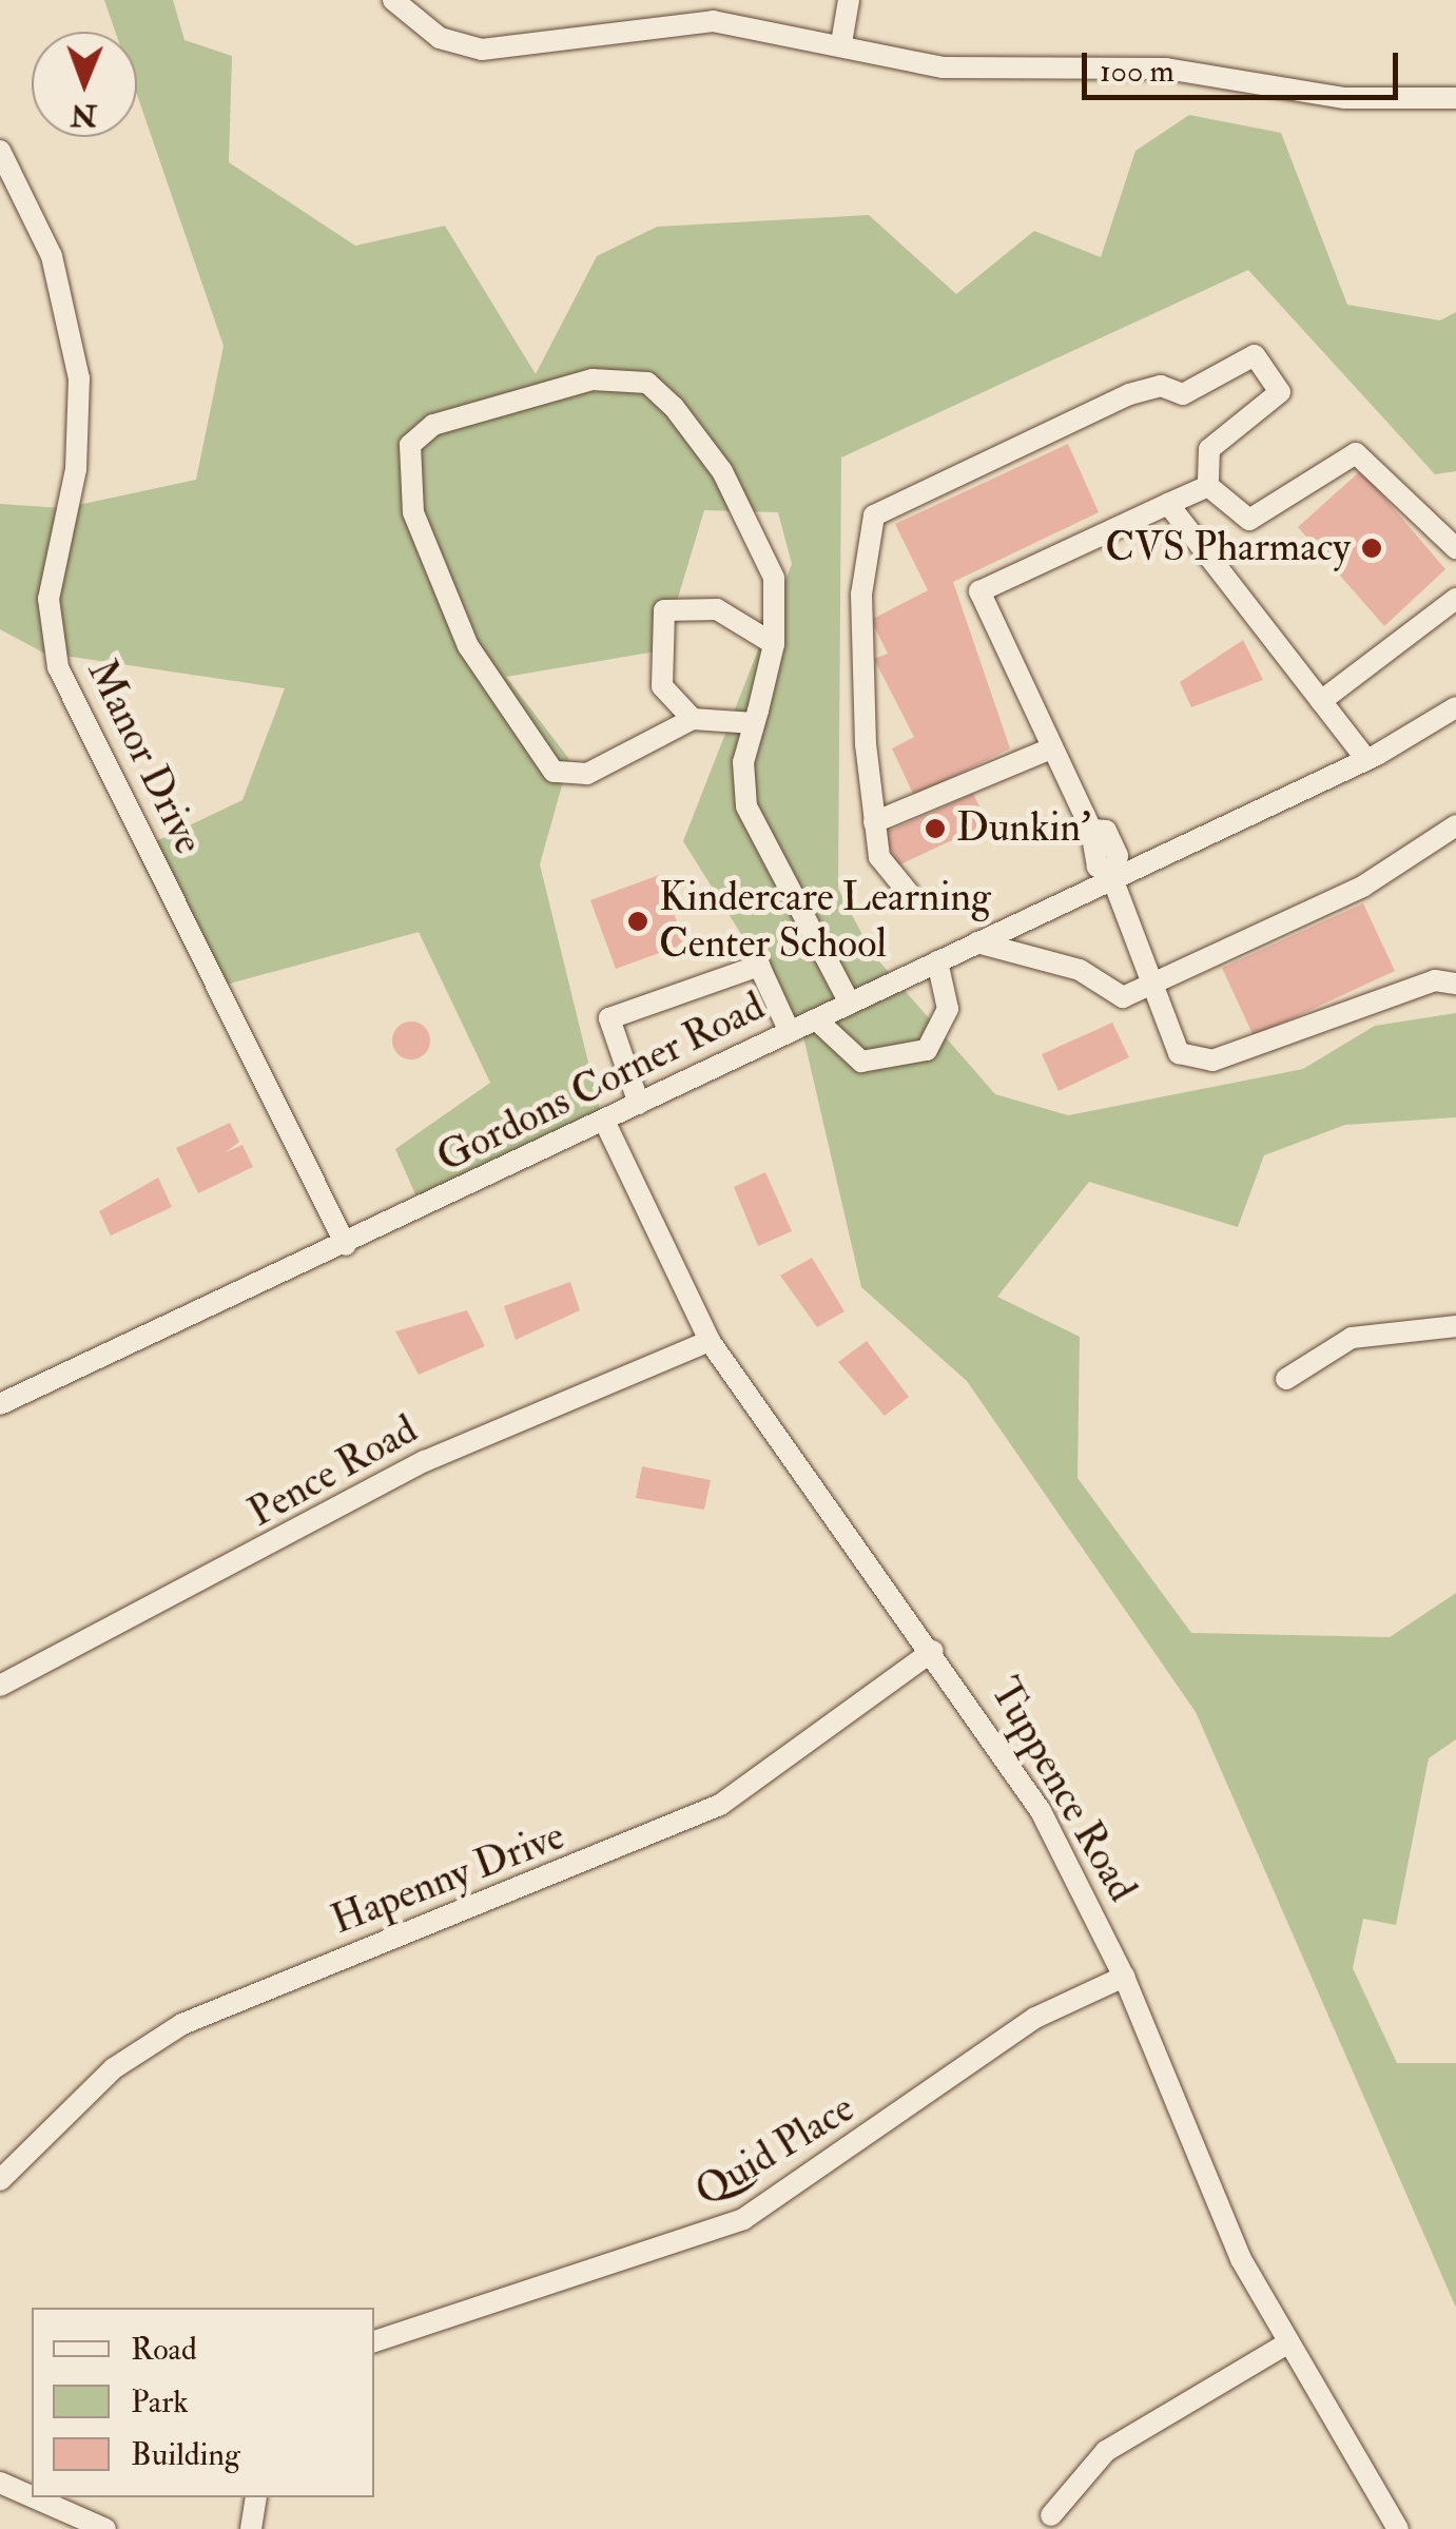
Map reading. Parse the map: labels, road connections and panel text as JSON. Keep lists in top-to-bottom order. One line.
{"streets":{"street":["Manor Drive","Gordons Corner Road","Pence Road","Tuppence Road","Hapenny Drive","Quid Place"]},"crossings":[["Manor Drive","Gordons Corner Road"],["Gordons Corner Road","Tuppence Road"],["Pence Road","Tuppence Road"],["Tuppence Road","Hapenny Drive"],["Tuppence Road","Quid Place"]],"places":["CVS Pharmacy","Dunkin'","Kindercare Learning Center School"],"legend":["Road","Park","Building"],"scale_bar":"100 m","north":"bottom"}
